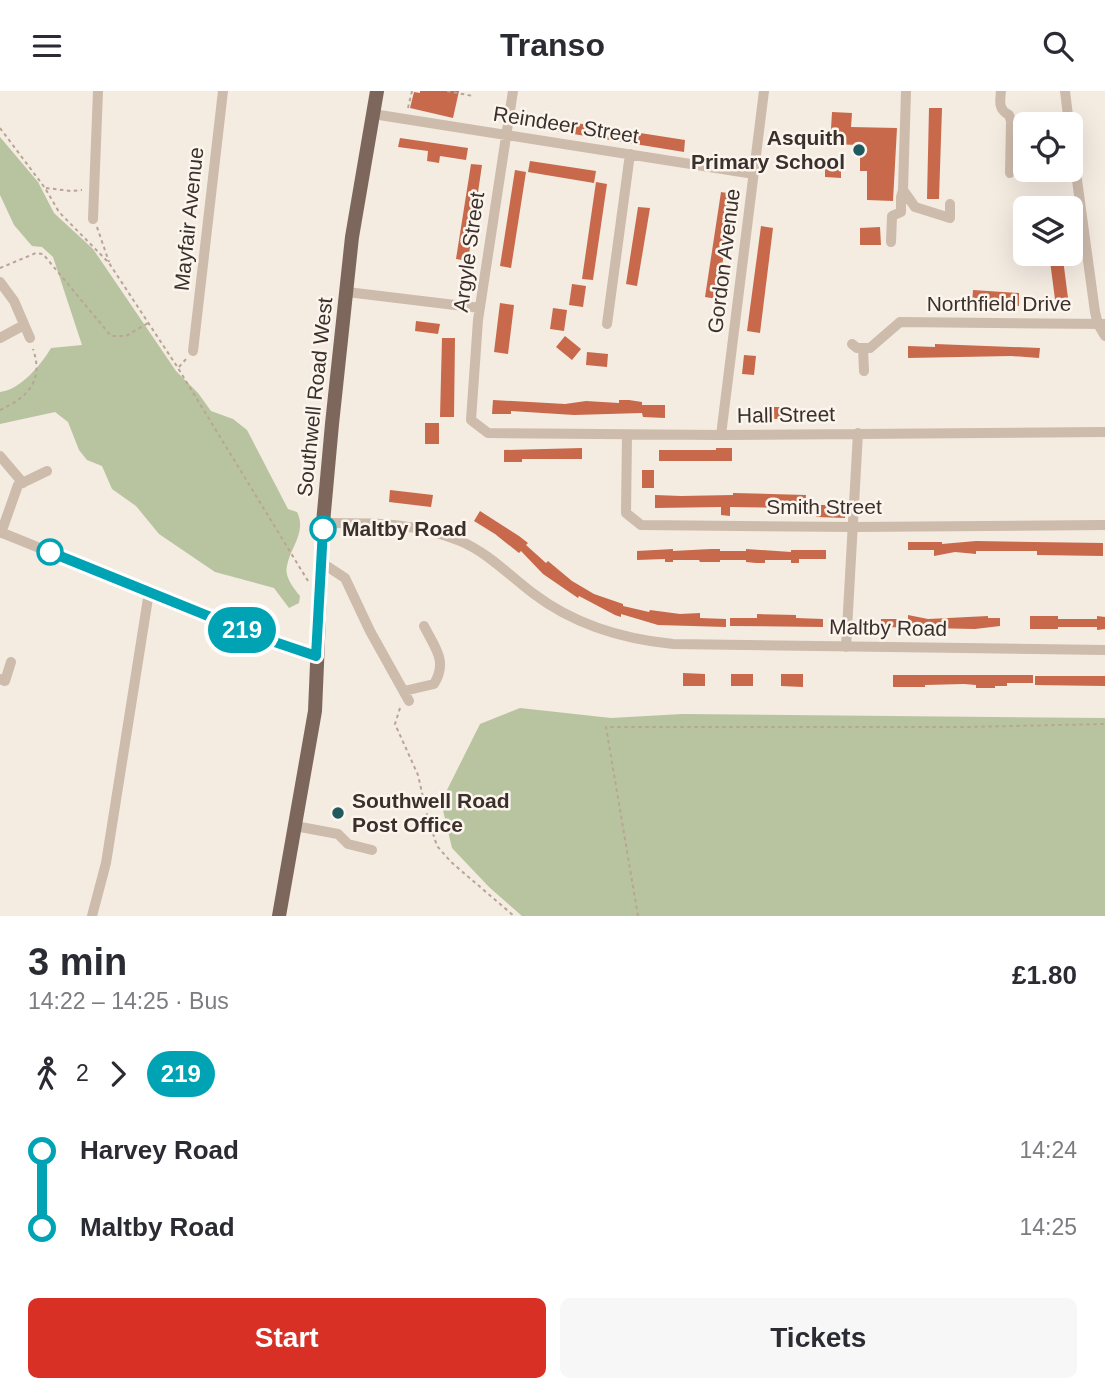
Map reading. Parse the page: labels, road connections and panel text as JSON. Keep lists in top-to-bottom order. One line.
{"streets":{"main road":["Southwell Road West"],"street":["Reindeer Street","Mayfair Avenue","Argyle Street","Gordon Avenue","Northfield Drive","Hall Street","Smith Street","Maltby Road"]},"crossings":[["Reindeer Street","Argyle Street"],["Reindeer Street","Gordon Avenue"],["Reindeer Street","Southwell Road West"],["Argyle Street","Hall Street"],["Gordon Avenue","Hall Street"],["Southwell Road West","Maltby Road"],["Hall Street","Smith Street"]],"places":["Asquith Primary School","Maltby Road","Southwell Road Post Office"],"lines":["bus line 219"],"page":{"header":"Transo","on_map":"219","heading":["3 min","14:22 – 14:25 · Bus","£1.80"],"legs":["2","219"],"list":[{"name":"Harvey Road","value":"14:24"},{"name":"Maltby Road","value":"14:25"}],"buttons":["Start","Tickets"]}}
